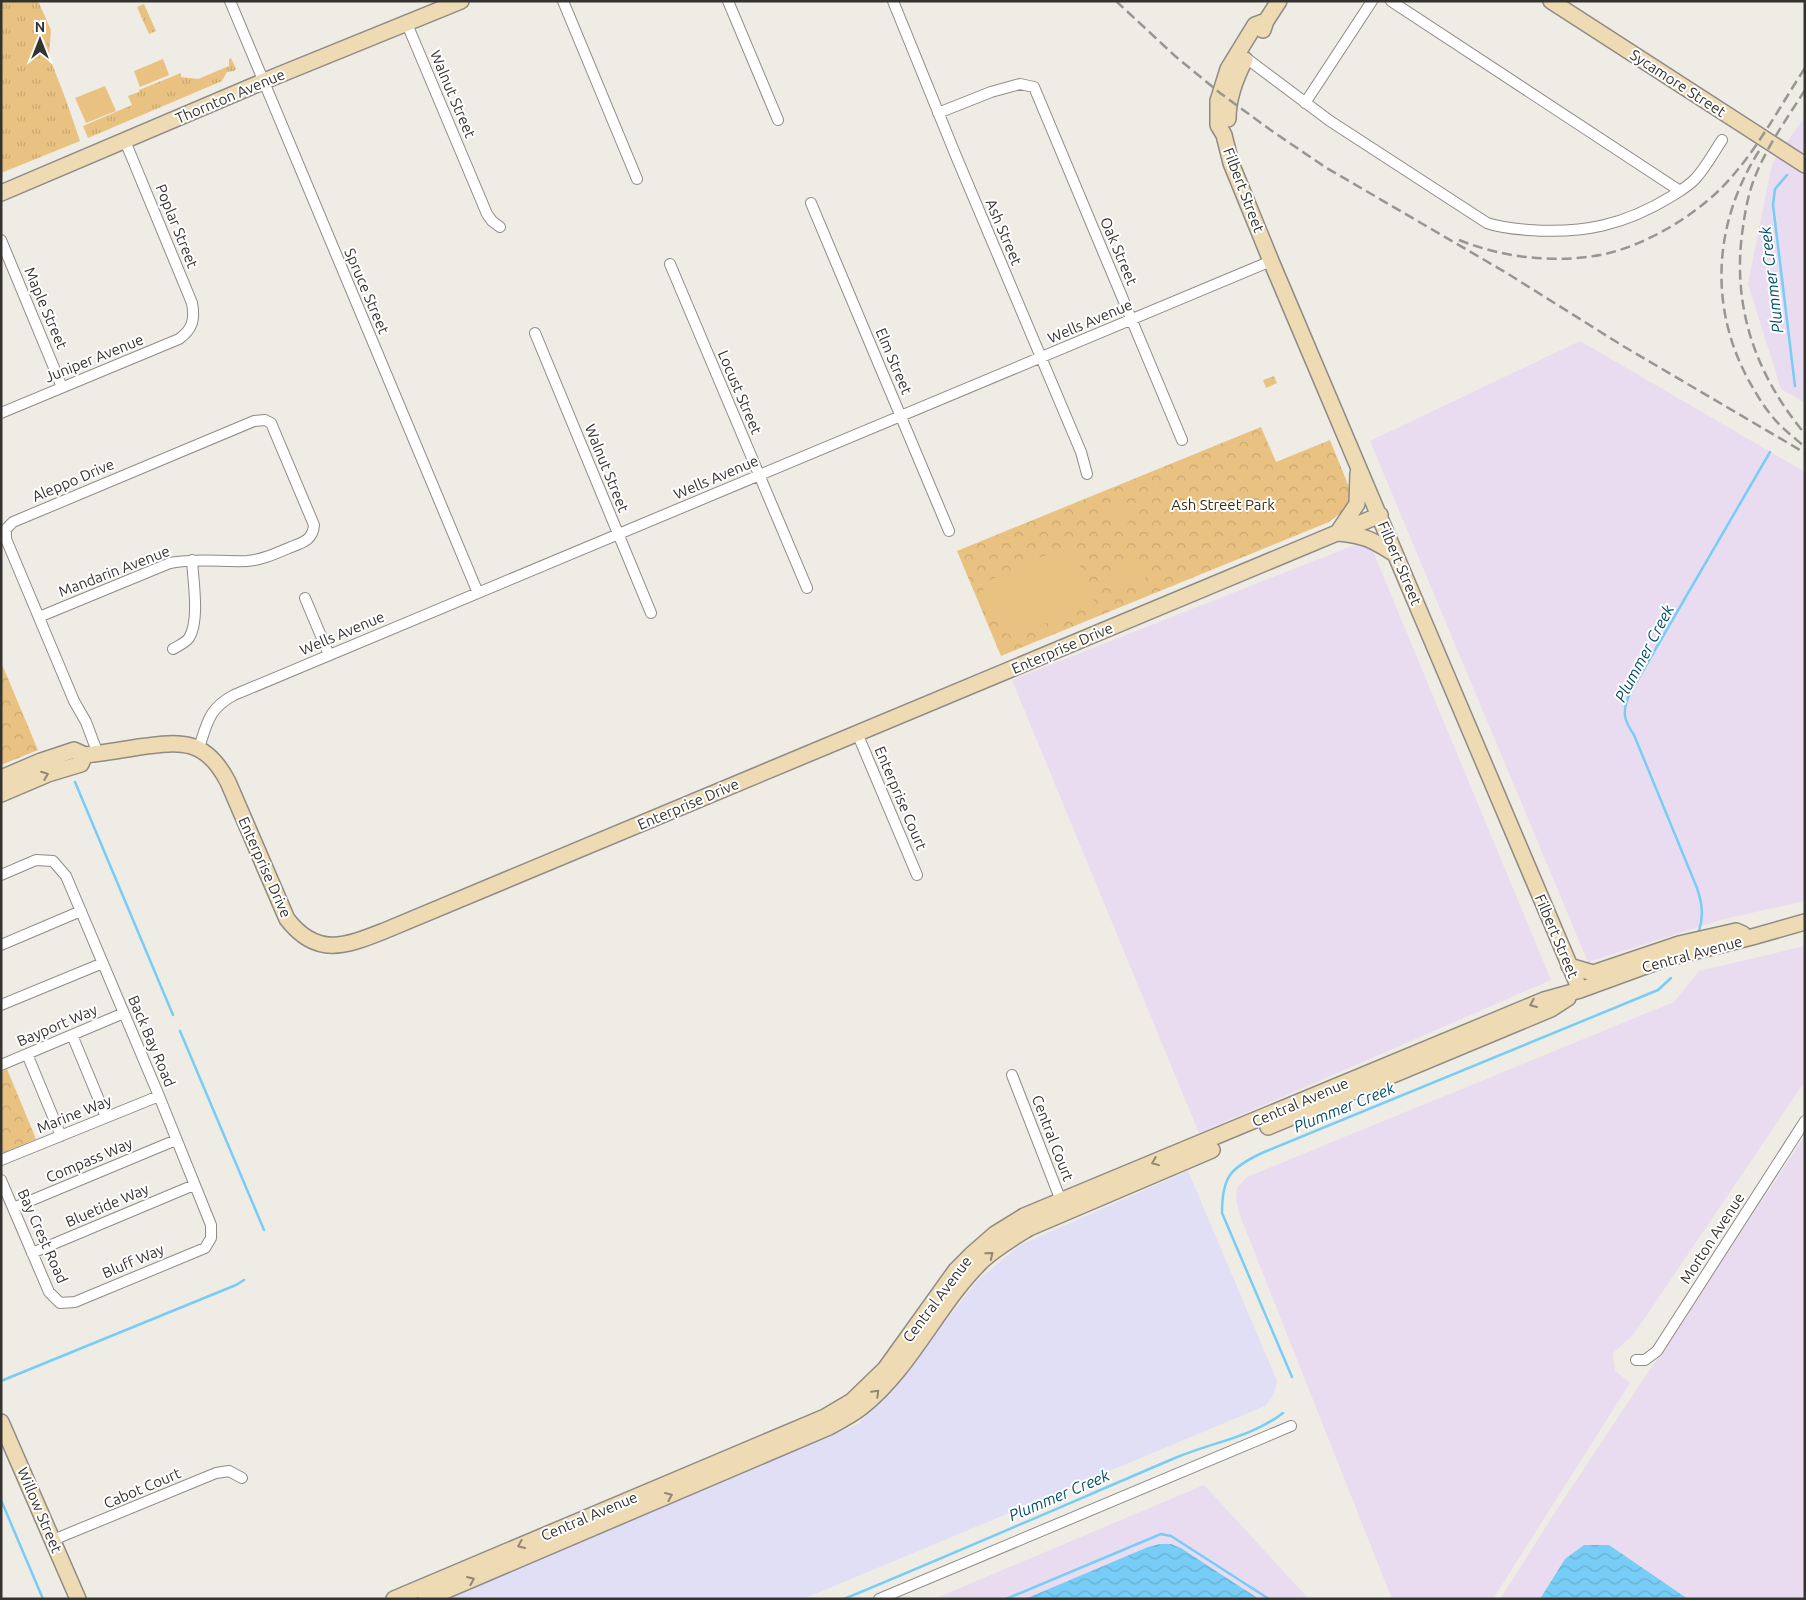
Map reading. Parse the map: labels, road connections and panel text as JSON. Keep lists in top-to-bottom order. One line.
{"streets":{"street":["Sycamore Street","Walnut Street","Thornton Avenue","Filbert Street","Poplar Street","Ash Street","Oak Street","Spruce Street","Maple Street","Wells Avenue","Juniper Avenue","Elm Street","Locust Street","Aleppo Drive","Mandarin Avenue","Enterprise Drive","Enterprise Court","Central Avenue","Bayport Way","Back Bay Road","Marine Way","Central Court","Compass Way","Bluetide Way","Bay Crest Road","Morton Avenue","Bluff Way","Cabot Court","Willow Street"]},"crossings":[["Walnut Street","Thornton Avenue"],["Walnut Street","Wells Avenue"],["Thornton Avenue","Poplar Street"],["Thornton Avenue","Spruce Street"],["Filbert Street","Wells Avenue"],["Filbert Street","Enterprise Drive"],["Filbert Street","Central Avenue"],["Poplar Street","Juniper Avenue"],["Ash Street","Oak Street"],["Ash Street","Wells Avenue"],["Oak Street","Wells Avenue"],["Spruce Street","Wells Avenue"],["Maple Street","Juniper Avenue"],["Wells Avenue","Elm Street"],["Wells Avenue","Locust Street"],["Wells Avenue","Enterprise Drive"],["Aleppo Drive","Mandarin Avenue"],["Enterprise Drive","Enterprise Court"],["Central Avenue","Central Court"],["Bayport Way","Back Bay Road"],["Back Bay Road","Marine Way"],["Back Bay Road","Compass Way"],["Back Bay Road","Bluetide Way"],["Back Bay Road","Bluff Way"],["Compass Way","Bay Crest Road"],["Bluetide Way","Bay Crest Road"],["Bay Crest Road","Bluff Way"],["Cabot Court","Willow Street"]],"water":["Plummer Creek"],"parks":["Ash Street Park"],"north":"top"}
